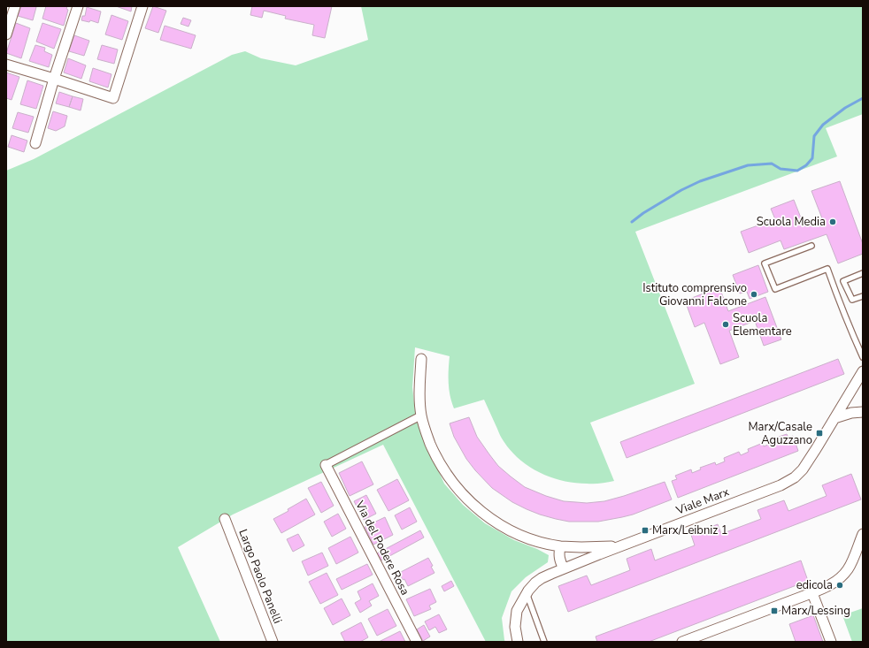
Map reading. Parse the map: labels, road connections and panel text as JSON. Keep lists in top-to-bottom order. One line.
{"streets":{"street":["Viale Marx","Via del Podere Rosa","Largo Paolo Panelli"]},"places":{"other":["Scuola Media","Istituto comprensivo Giovanni Falcone","Scuola Elementare","edicola"],"transit":["Marx/Casale Aguzzano","Marx/Leibniz 1","Marx/Lessing"]}}
